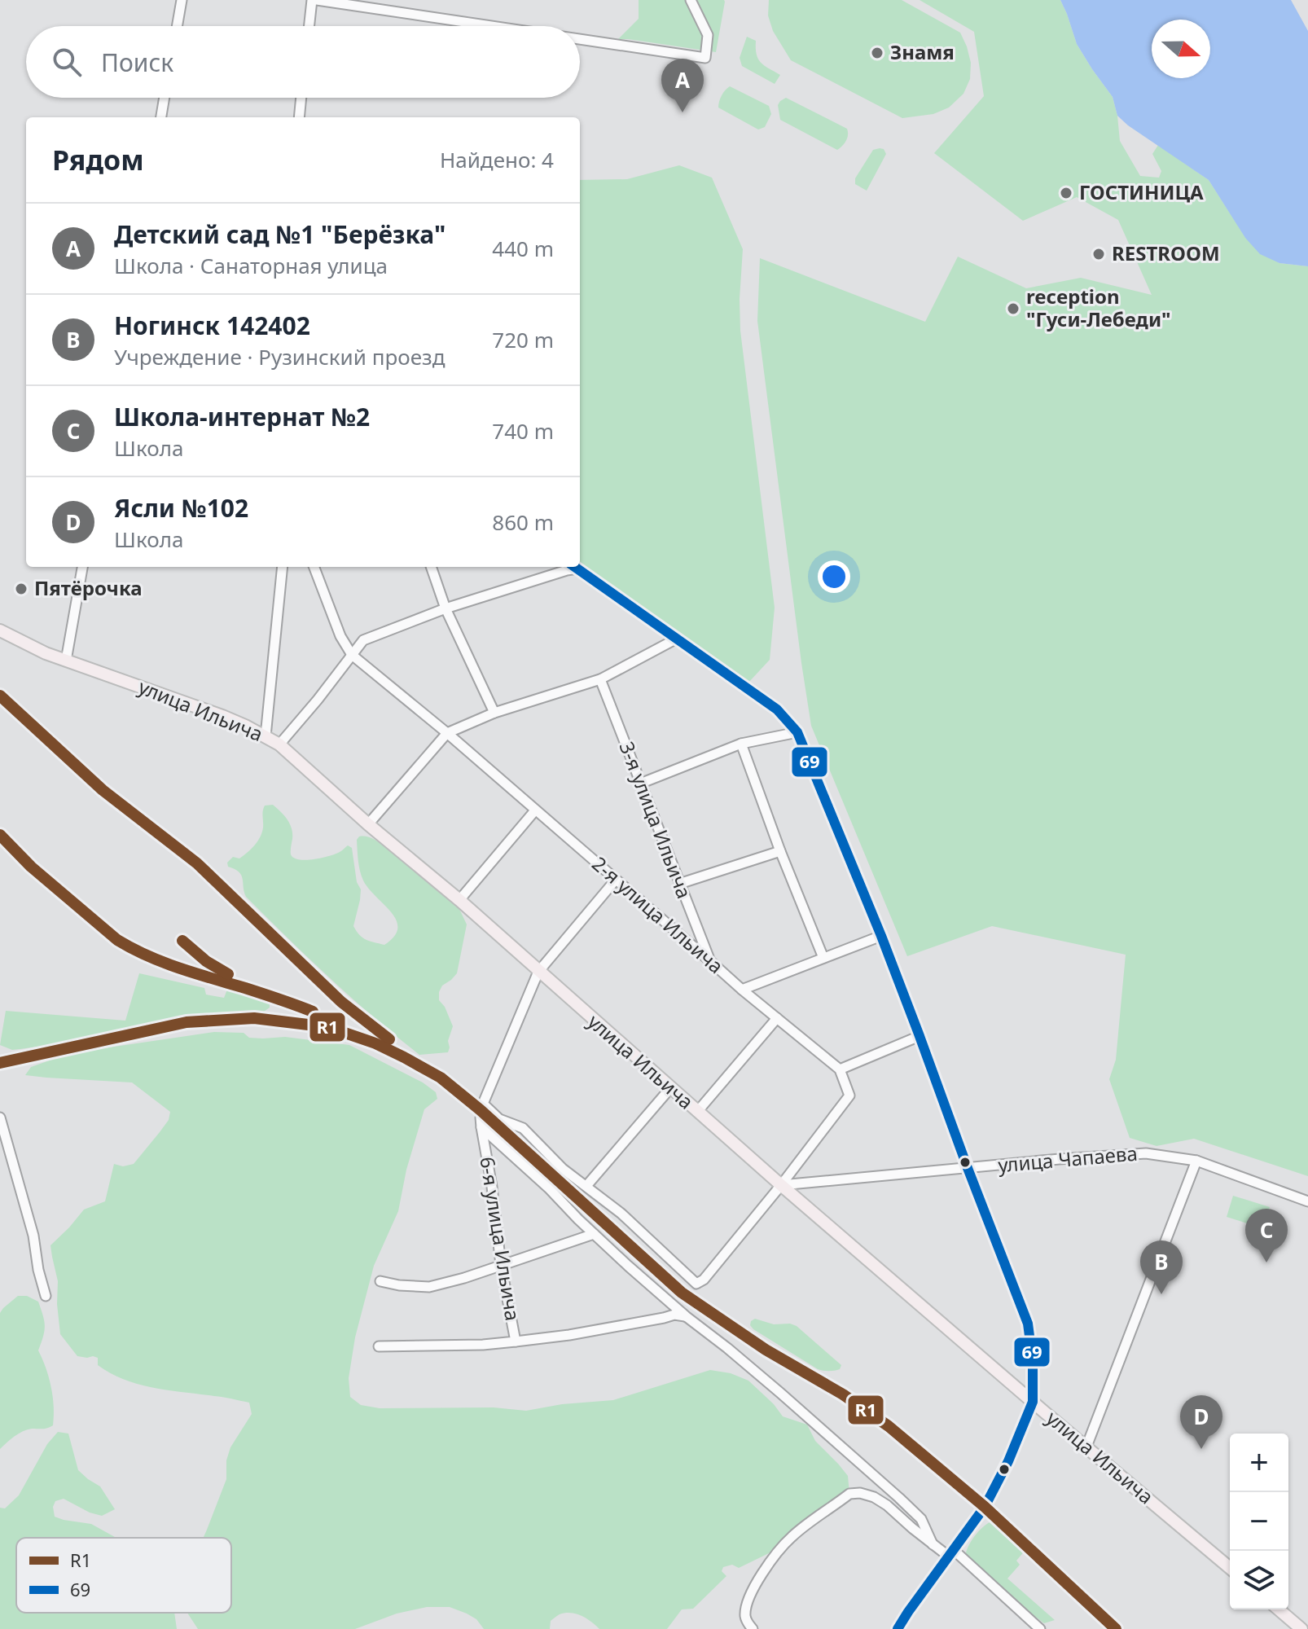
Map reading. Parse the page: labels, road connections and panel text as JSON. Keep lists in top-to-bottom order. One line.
{"streets":{"main road":["улица Ильича"],"street":["3-я улица Ильича","2-я улица Ильича","улица Чапаева","6-я улица Ильича"]},"crossings":[["улица Ильича","улица Чапаева"],["3-я улица Ильича","2-я улица Ильича"]],"places":["Знамя","ГОСТИНИЦА","RESTROOM","reception \"Гуси-Лебеди\"","Пятёрочка"],"lines":["transit line 69","transit line R1"],"legend":["R1","69"],"north":"right","page":{"search":"Поиск","pins":["A","C","B","D"],"heading":["Рядом","Найдено: 4"],"list":[{"mark":"A","name":"Детский сад №1 \"Берёзка\"","note":"Школа · Санаторная улица","value":"440 m"},{"mark":"B","name":"Ногинск 142402","note":"Учреждение · Рузинский проезд","value":"720 m"},{"mark":"C","name":"Школа-интернат №2","note":"Школа","value":"740 m"},{"mark":"D","name":"Ясли №102","note":"Школа","value":"860 m"}],"map_buttons":["+","−"]}}
